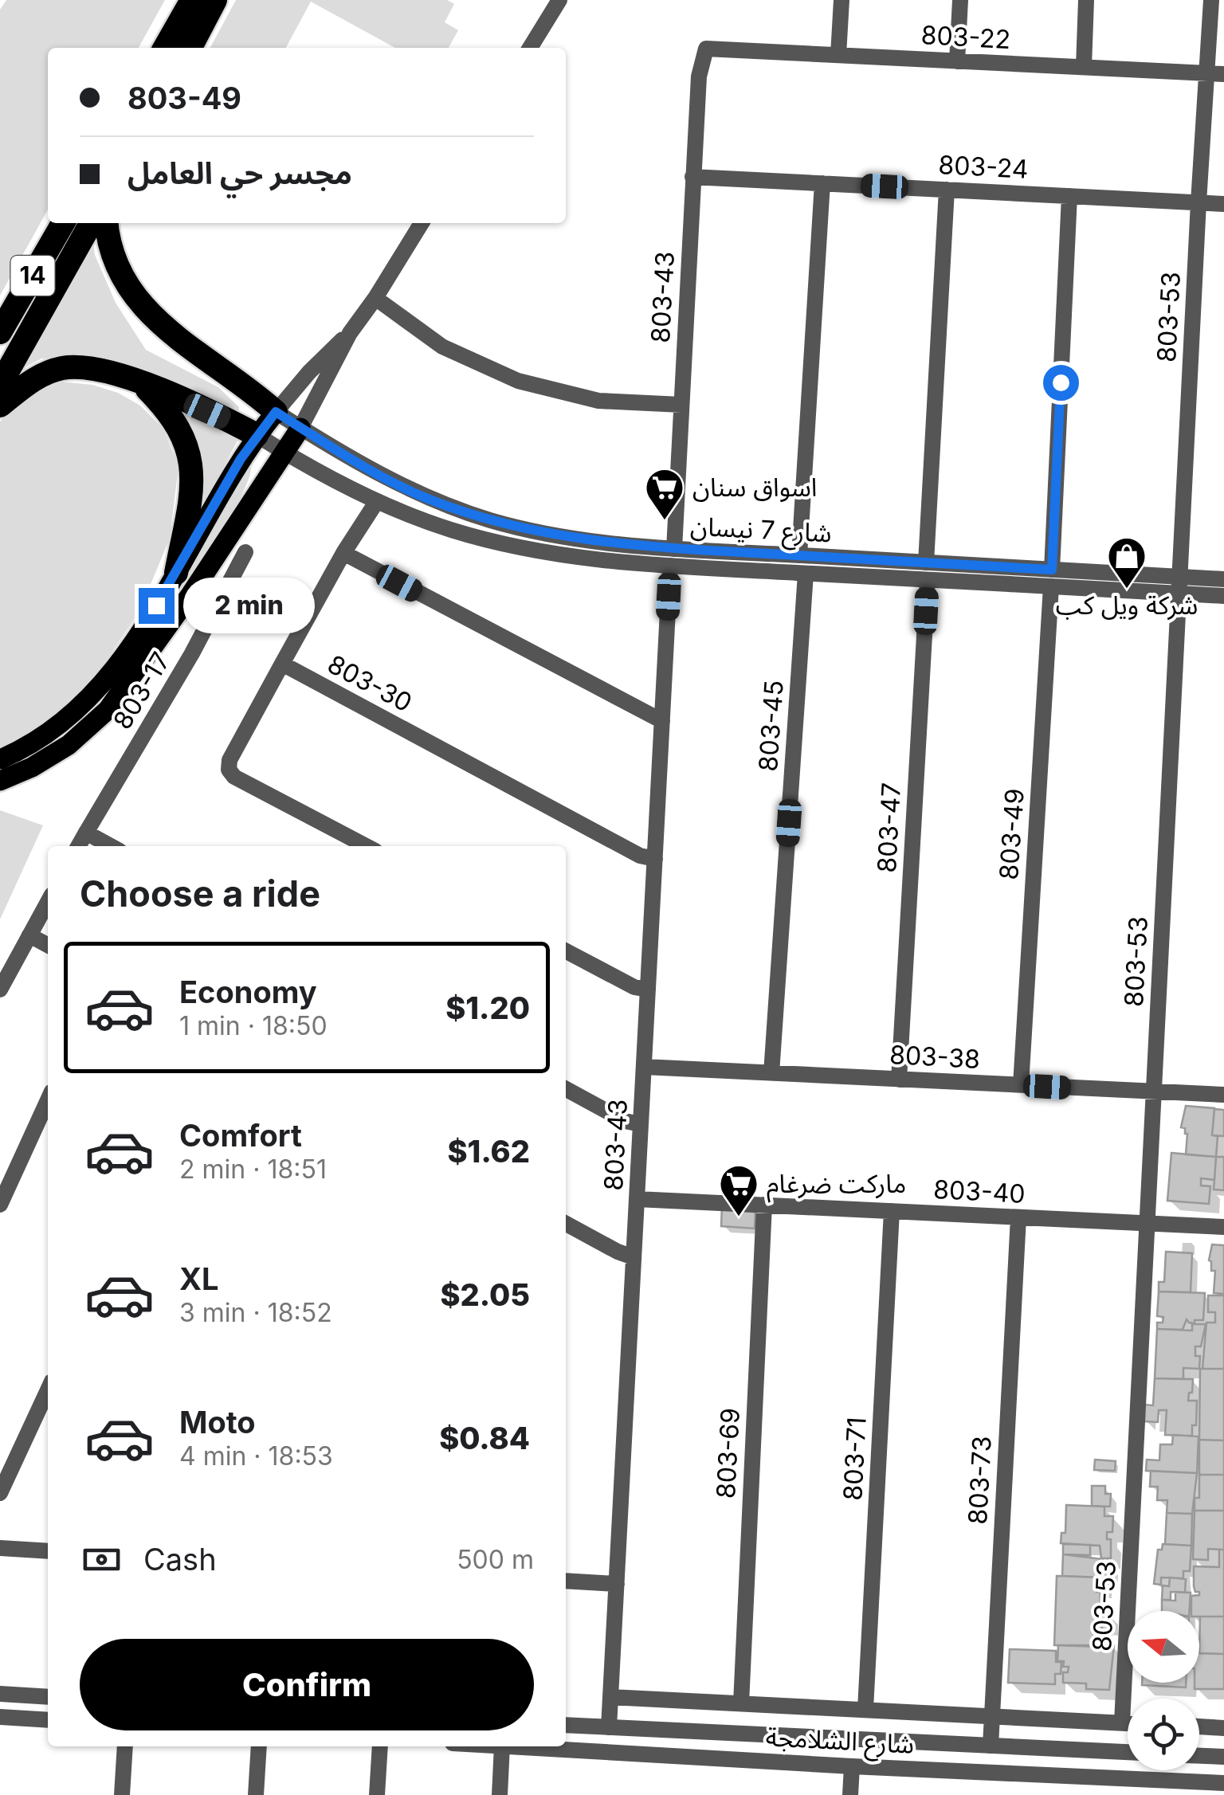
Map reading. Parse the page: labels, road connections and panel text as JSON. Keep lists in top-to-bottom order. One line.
{"streets":{"highway":["14"],"street":["803-22","803-24","803-43","803-53","شارع 7 نيسان","803-30","803-17","803-45","803-47","803-49","803-38","803-40","803-69","803-71","803-73","شارع الشلامجة"]},"crossings":[["803-22","803-43"],["803-22","803-53"],["803-24","803-43"],["803-24","803-53"],["803-24","803-47"],["803-24","803-49"],["803-43","شارع 7 نيسان"],["803-43","803-30"],["803-43","803-38"],["803-43","803-40"],["803-43","شارع الشلامجة"],["803-53","شارع 7 نيسان"],["803-53","803-38"],["803-53","803-40"],["شارع 7 نيسان","803-45"],["شارع 7 نيسان","803-47"],["شارع 7 نيسان","803-49"],["803-45","803-38"],["803-47","803-38"],["803-49","803-38"],["803-40","803-69"],["803-40","803-71"],["803-40","803-73"],["803-73","شارع الشلامجة"]],"places":{"supermarket":["اسواق سنان","ماركت ضرغام"],"shop":["شركة ويل كب"]},"north":"left","page":{"banner":["803-49","مجسر حي العامل"],"bubble":"2 min","heading":"Choose a ride","list":[{"name":"Economy","note":"1 min · 18:50","value":"$1.20"},{"name":"Comfort","note":"2 min · 18:51","value":"$1.62"},{"name":"XL","note":"3 min · 18:52","value":"$2.05"},{"name":"Moto","note":"4 min · 18:53","value":"$0.84"}],"pay":["Cash","500 m"],"buttons":"Confirm"}}
